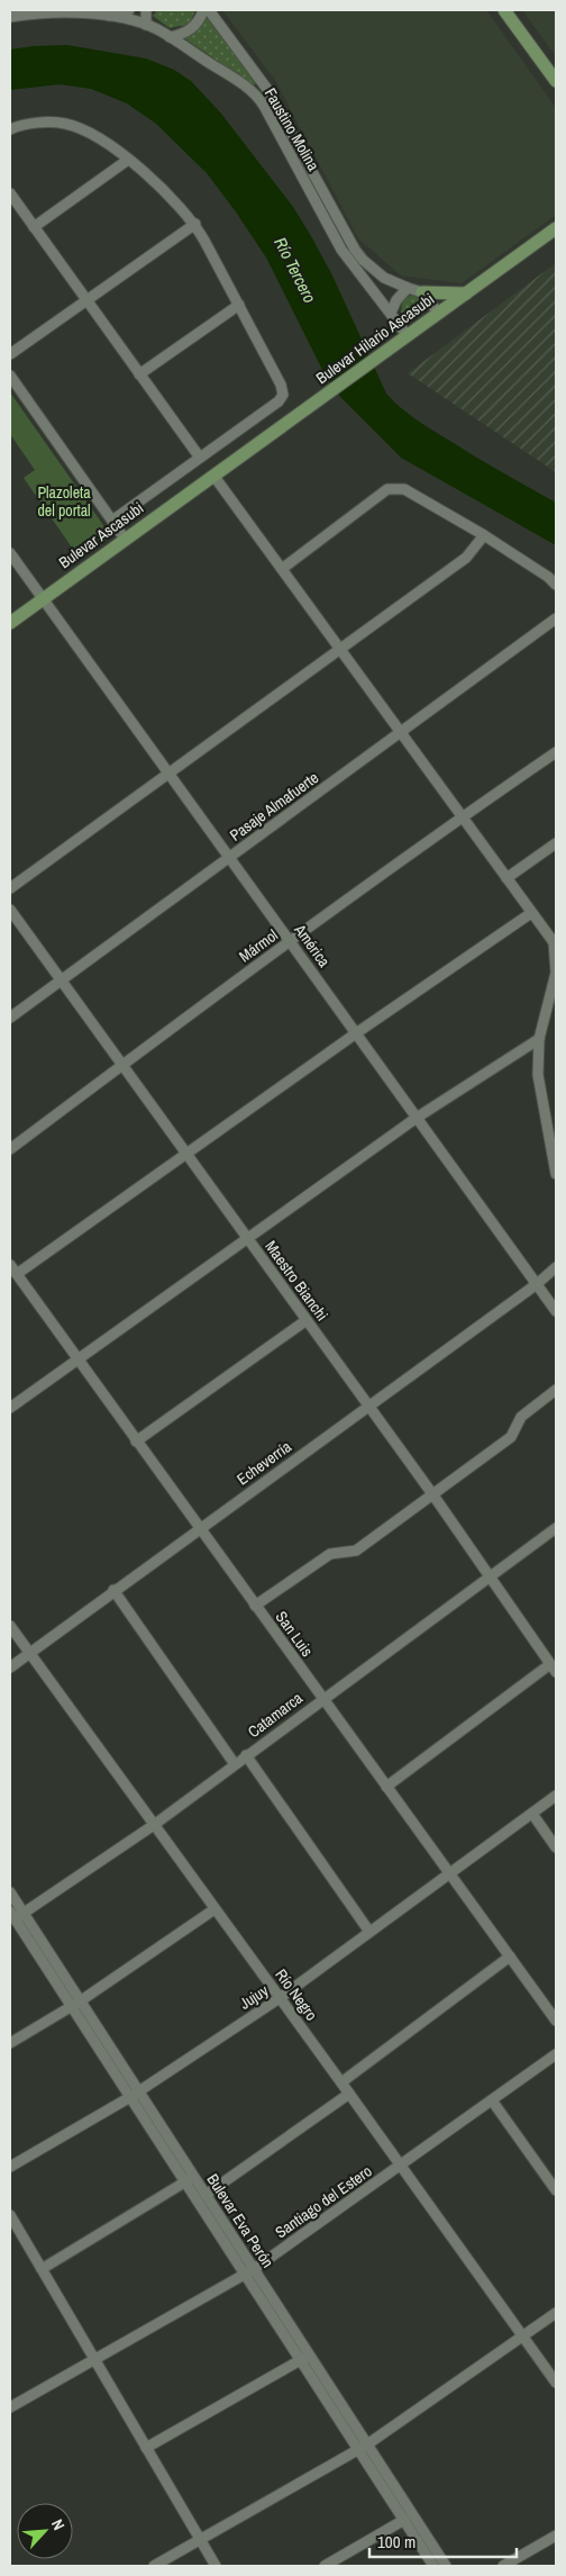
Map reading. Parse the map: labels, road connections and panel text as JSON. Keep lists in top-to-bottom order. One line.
{"streets":{"main road":["Bulevar Hilario Ascasubi","Bulevar Ascasubi"],"street":["Faustino Molina","Pasaje Almafuerte","Mármol","América","Maestro Bianchi","Echeverría","San Luis","Catamarca","Río Negro","Jujuy","Santiago del Estero","Bulevar Eva Perón"]},"crossings":[["Faustino Molina","Bulevar Hilario Ascasubi"],["Bulevar Hilario Ascasubi","Bulevar Ascasubi"],["Bulevar Ascasubi","América"],["Pasaje Almafuerte","América"],["Pasaje Almafuerte","Maestro Bianchi"],["Mármol","América"],["Mármol","Maestro Bianchi"],["América","Echeverría"],["Maestro Bianchi","Echeverría"],["Maestro Bianchi","Catamarca"],["Echeverría","San Luis"],["Echeverría","Río Negro"],["San Luis","Catamarca"],["San Luis","Jujuy"],["Catamarca","Río Negro"],["Catamarca","Bulevar Eva Perón"],["Río Negro","Jujuy"],["Río Negro","Santiago del Estero"],["Jujuy","Bulevar Eva Perón"],["Santiago del Estero","Bulevar Eva Perón"]],"water":["Río Tercero"],"parks":["Plazoleta del portal"],"scale_bar":"100 m","north":"top right"}
